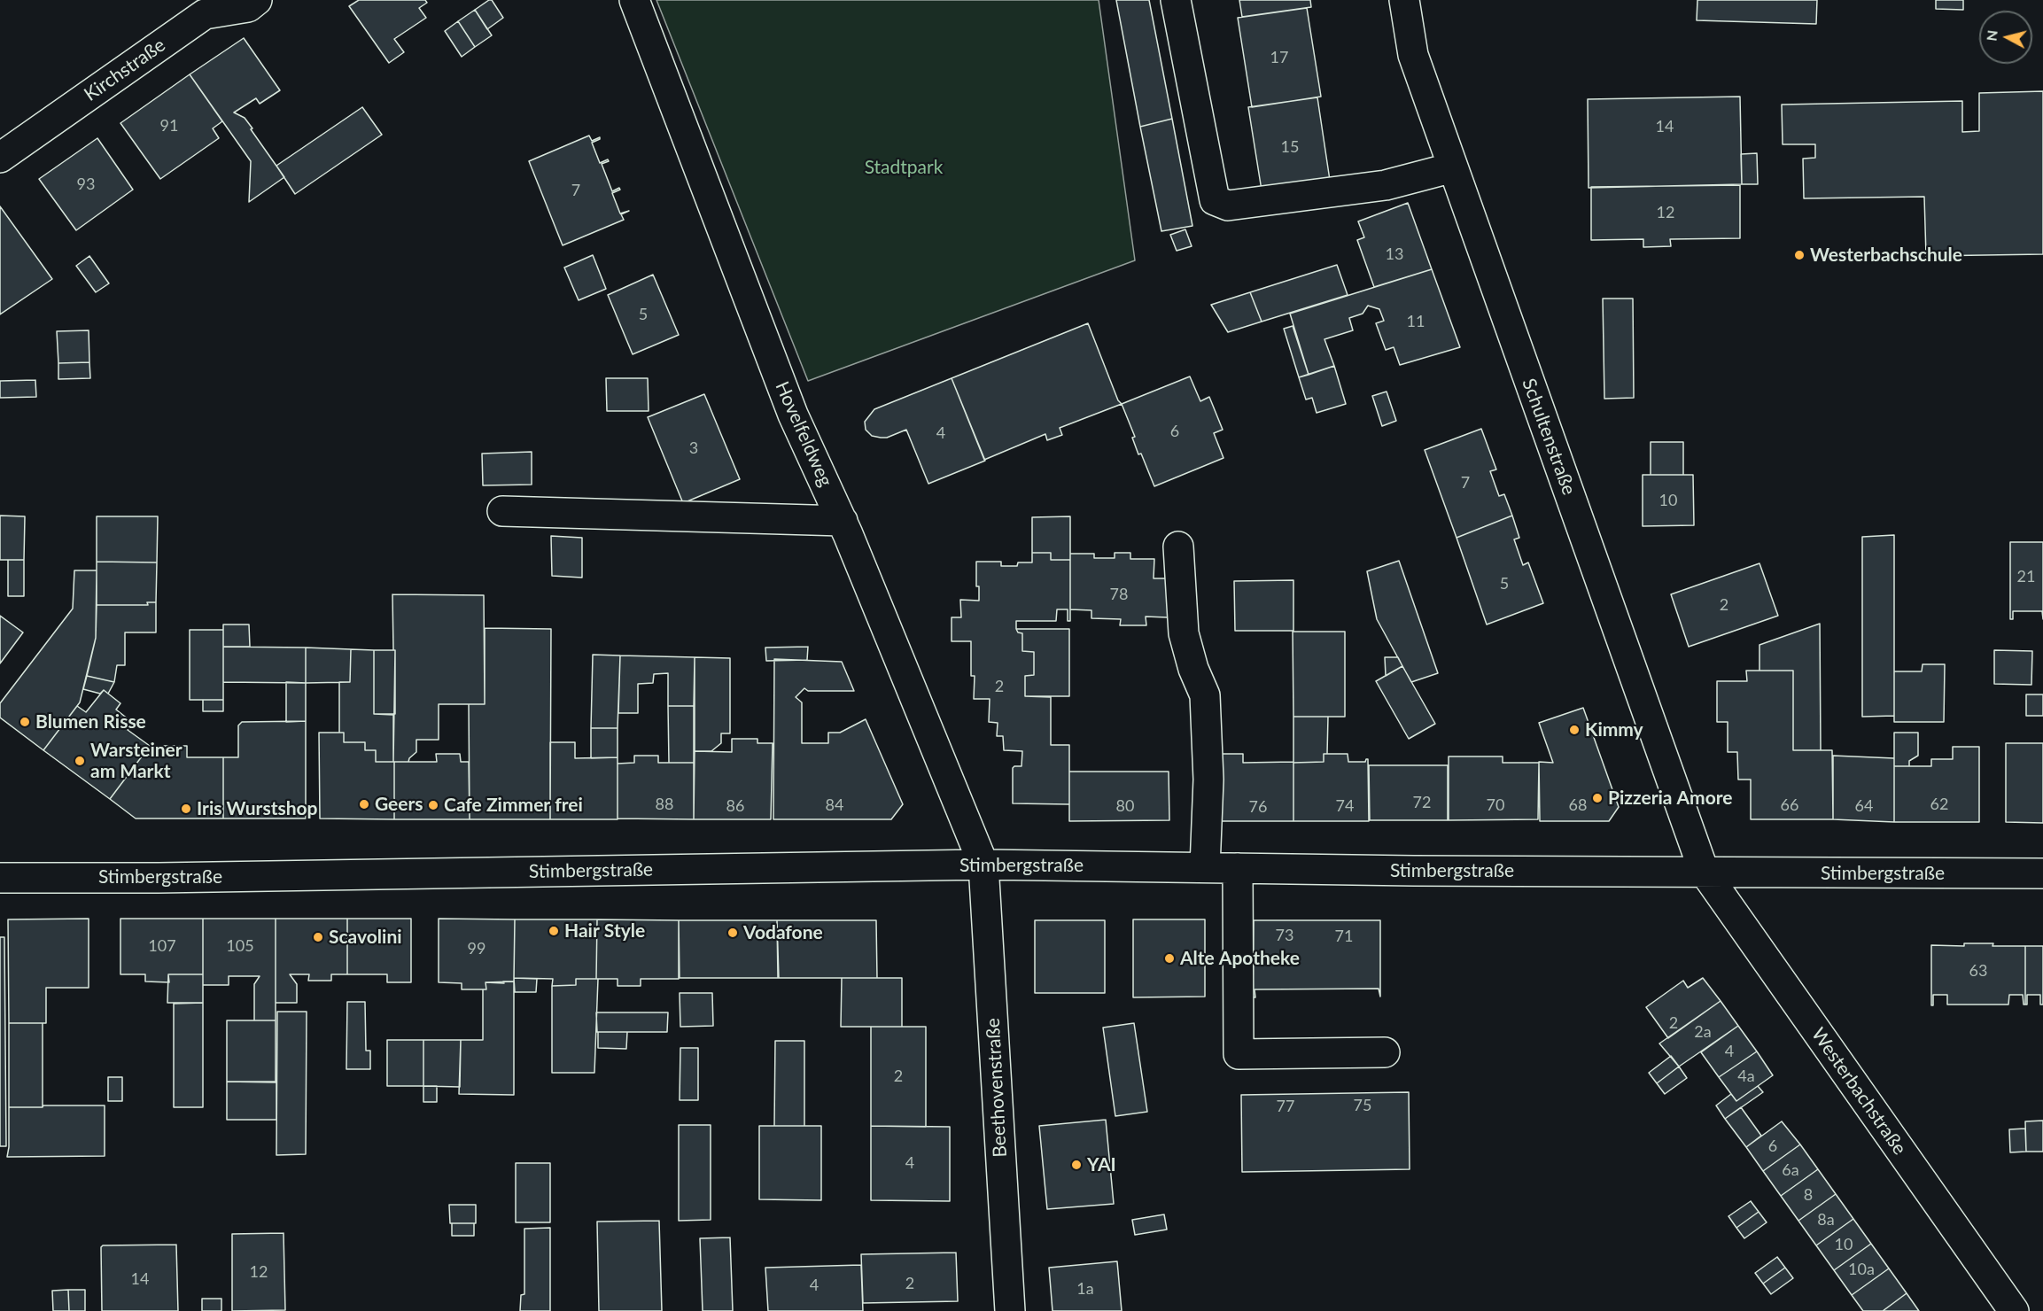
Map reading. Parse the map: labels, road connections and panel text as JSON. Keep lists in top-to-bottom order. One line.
{"streets":{"street":["Kirchstraße","Hovelfeldweg","Schultenstraße","Stimbergstraße","Beethovenstraße","Westerbachstraße"]},"crossings":[["Hovelfeldweg","Stimbergstraße"],["Hovelfeldweg","Beethovenstraße"],["Schultenstraße","Stimbergstraße"],["Schultenstraße","Westerbachstraße"],["Stimbergstraße","Beethovenstraße"],["Stimbergstraße","Westerbachstraße"]],"parks":["Stadtpark"],"places":["Westerbachschule","Blumen Risse","Kimmy","Warsteiner am Markt","Pizzeria Amore","Geers","Cafe Zimmer frei","Iris Wurstshop","Hair Style","Vodafone","Scavolini","Alte Apotheke","YAI"],"house_numbers":["17","91","14","15","93","7","12","13","5","11","6","4","3","7","10","21","5","78","2","2","72","88","62","84","70","68","66","86","80","74","64","76","73","71","107","105","99","63","2","2a","4","2","4a","75","77","6","4","6a","8","8a","10","10a","12","14","2","4","1a"],"north":"left"}
